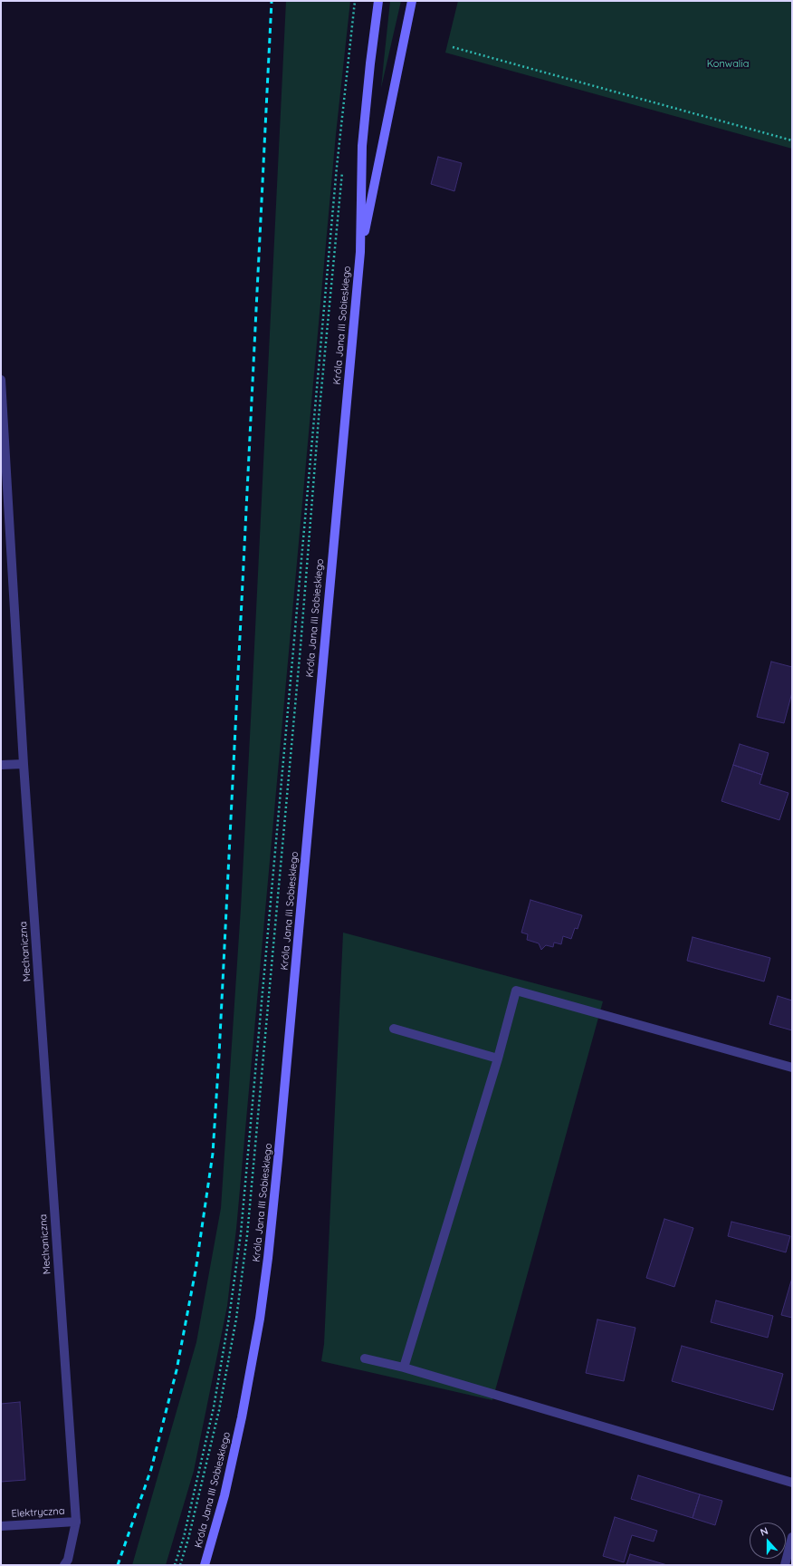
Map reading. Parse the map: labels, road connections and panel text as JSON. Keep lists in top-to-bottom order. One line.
{"streets":{"main road":["Króla Jana III Sobieskiego"],"street":["Mechaniczna","Elektryczna"]},"crossings":[["Mechaniczna","Elektryczna"]],"parks":["Konwalia"],"north":"top"}
